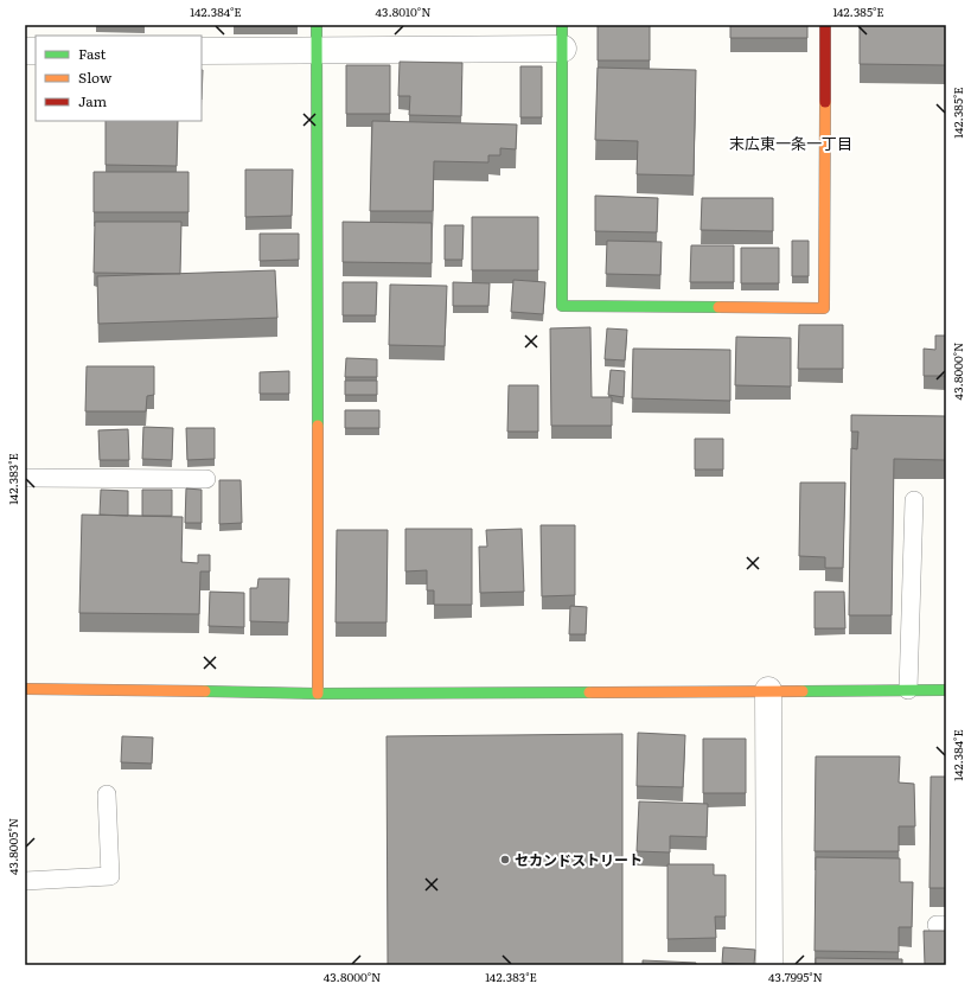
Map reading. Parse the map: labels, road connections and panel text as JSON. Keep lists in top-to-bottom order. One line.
{"districts":["末広東一条一丁目"],"places":["セカンドストリート"],"legend":["Fast","Slow","Jam"],"coordinates":["142.384°E","43.8010°N","142.385°E","43.8000°N","142.383°E","43.8005°N","43.7995°N"]}
